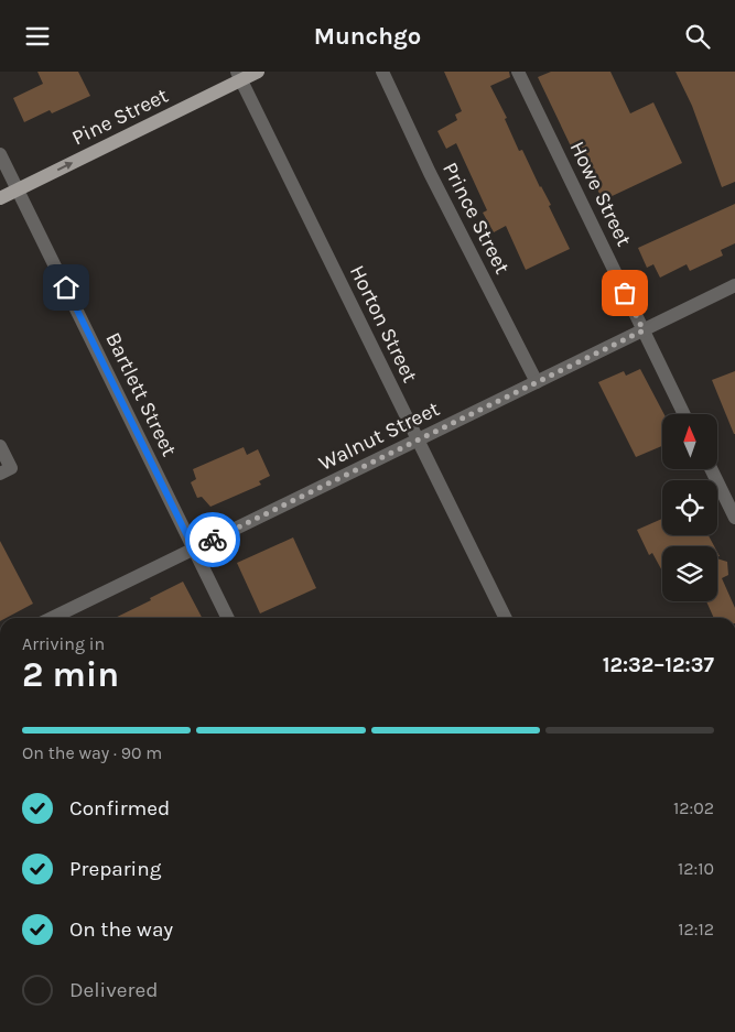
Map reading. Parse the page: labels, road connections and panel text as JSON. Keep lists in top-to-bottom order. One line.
{"streets":{"main road":["Pine Street"],"street":["Howe Street","Prince Street","Horton Street","Bartlett Street","Walnut Street"]},"crossings":[["Pine Street","Horton Street"],["Pine Street","Bartlett Street"],["Howe Street","Walnut Street"],["Prince Street","Walnut Street"],["Horton Street","Walnut Street"],["Bartlett Street","Walnut Street"]],"one_way":["Pine Street"],"north":"top","page":{"header":"Munchgo","heading":["2 min","Arriving in","12:32–12:37"],"bar":"On the way · 90 m","list":[["Confirmed","12:02"],["Preparing","12:10"],["On the way","12:12"],"Delivered"]}}
